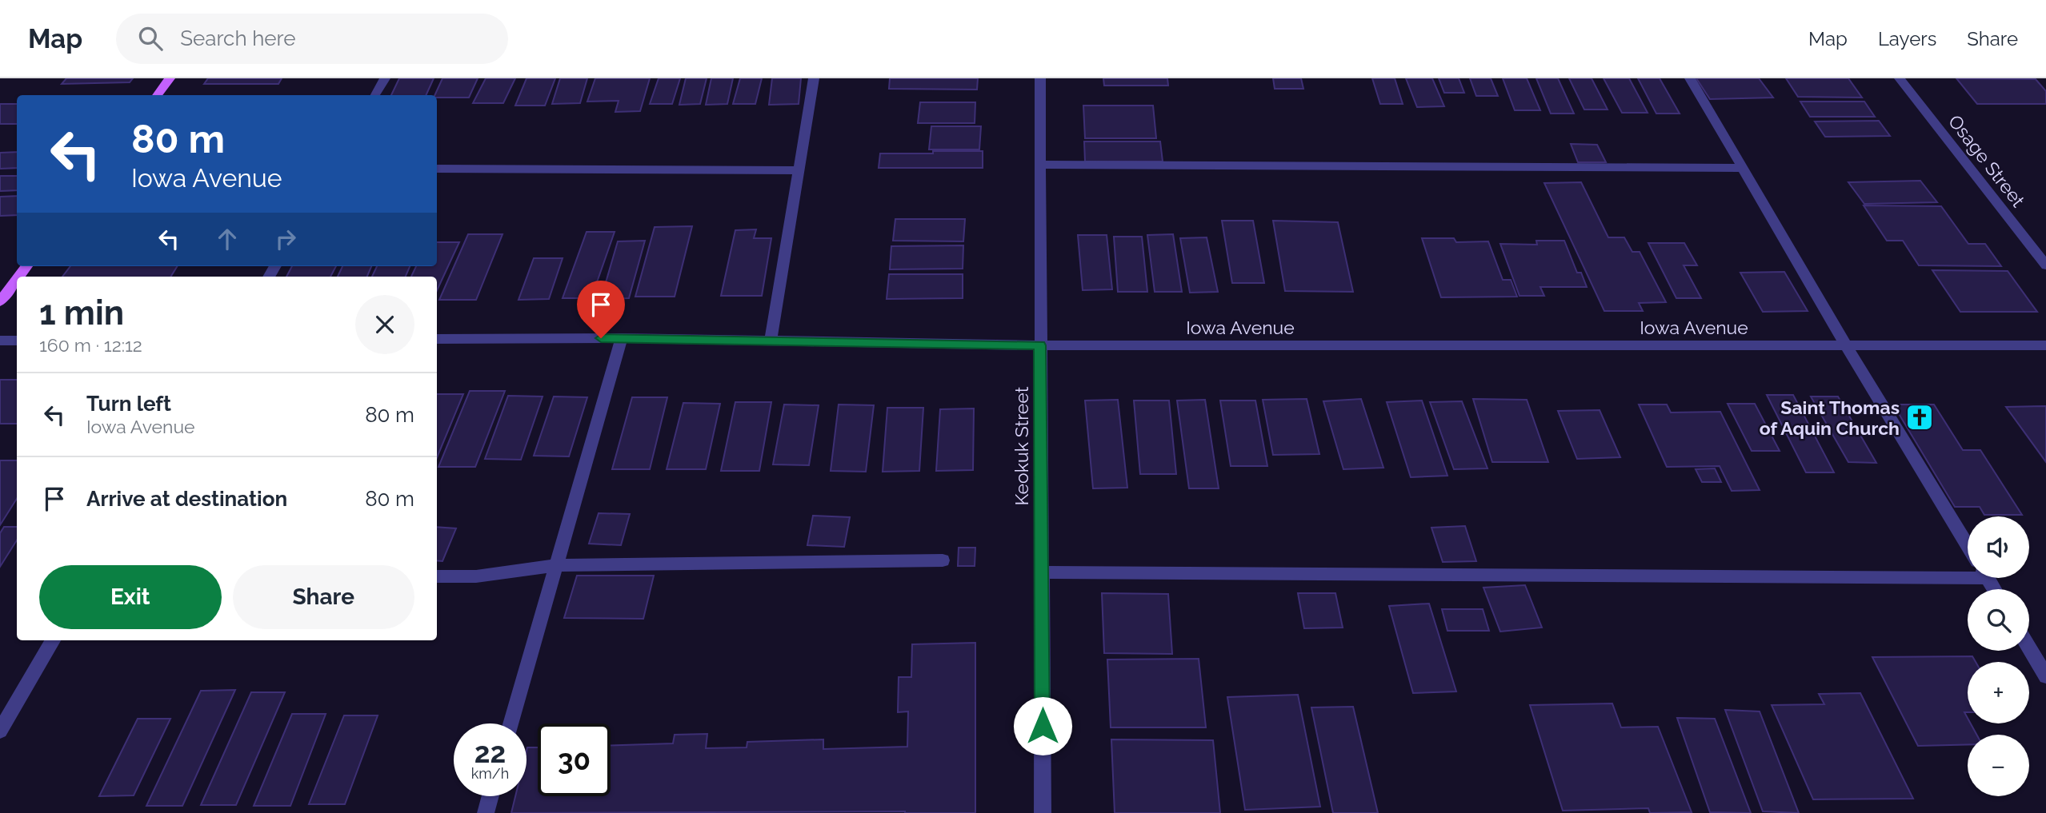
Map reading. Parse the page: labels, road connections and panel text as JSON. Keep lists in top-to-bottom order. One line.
{"streets":{"street":["Osage Street","Iowa Avenue","Keokuk Street"]},"crossings":[["Iowa Avenue","Keokuk Street"]],"places":{"church":["Saint Thomas of Aquin Church"]},"page":{"header":"Map","search":"Search here","nav":["Map","Layers","Share"],"turn":["80 m","Iowa Avenue"],"heading":["1 min","160 m · 12:12"],"list":[{"name":"Turn left","note":"Iowa Avenue","value":"80 m"},{"name":"Arrive at destination","value":"80 m"}],"map_buttons":["+","−"],"buttons":["Exit","Share"],"speed":"22 km/h","limit":"30"}}
